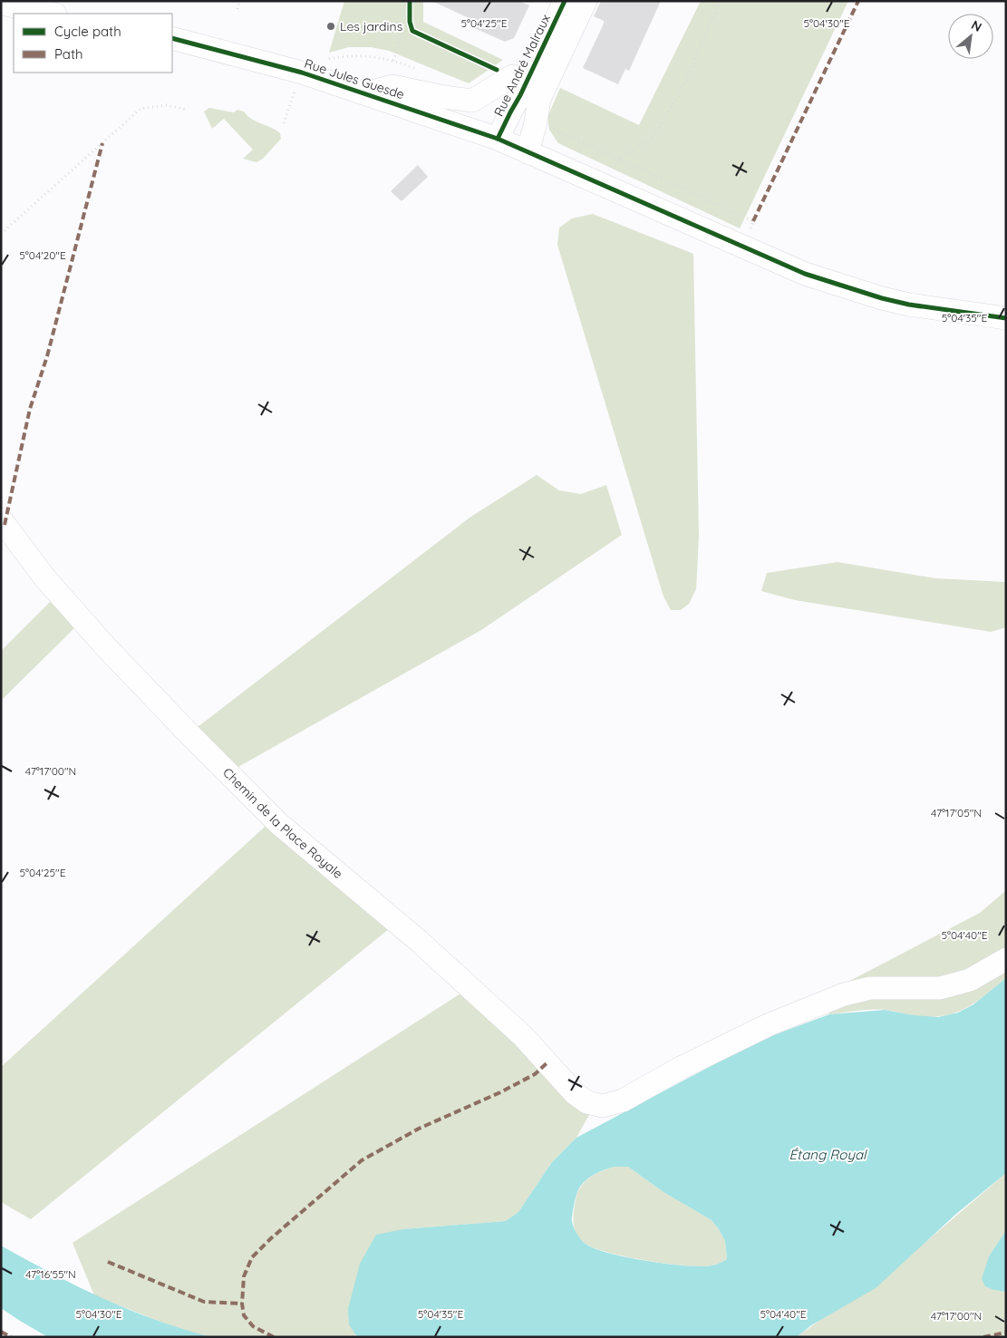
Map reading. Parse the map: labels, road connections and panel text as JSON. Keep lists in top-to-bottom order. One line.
{"streets":{"street":["Rue André Malraux","Rue Jules Guesde","Chemin de la Place Royale"]},"crossings":[["Rue André Malraux","Rue Jules Guesde"]],"water":["Étang Royal"],"places":["Les jardins"],"legend":["Cycle path","Path"],"north":"top right","coordinates":["5°04'25\"E","5°04'30\"E","5°04'20\"E","5°04'35\"E","47°17'00\"N","47°17'05\"N","5°04'40\"E","47°16'55\"N"]}
